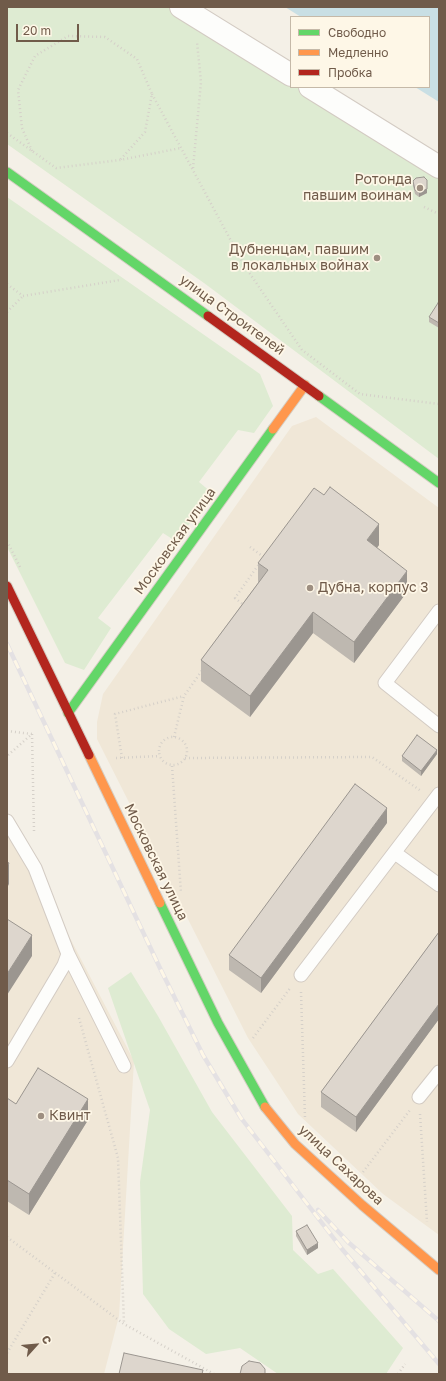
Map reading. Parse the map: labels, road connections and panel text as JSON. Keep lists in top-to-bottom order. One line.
{"streets":{"street":["улица Строителей","Московская улица","улица Сахарова"]},"crossings":[["улица Строителей","Московская улица"],["Московская улица","улица Сахарова"]],"places":["Ротонда павшим воинам","Дубненцам, павшим в локальных войнах","Дубна, корпус 3","Квинт"],"legend":["Свободно","Медленно","Пробка"],"scale_bar":"20 m","north":"top right"}
